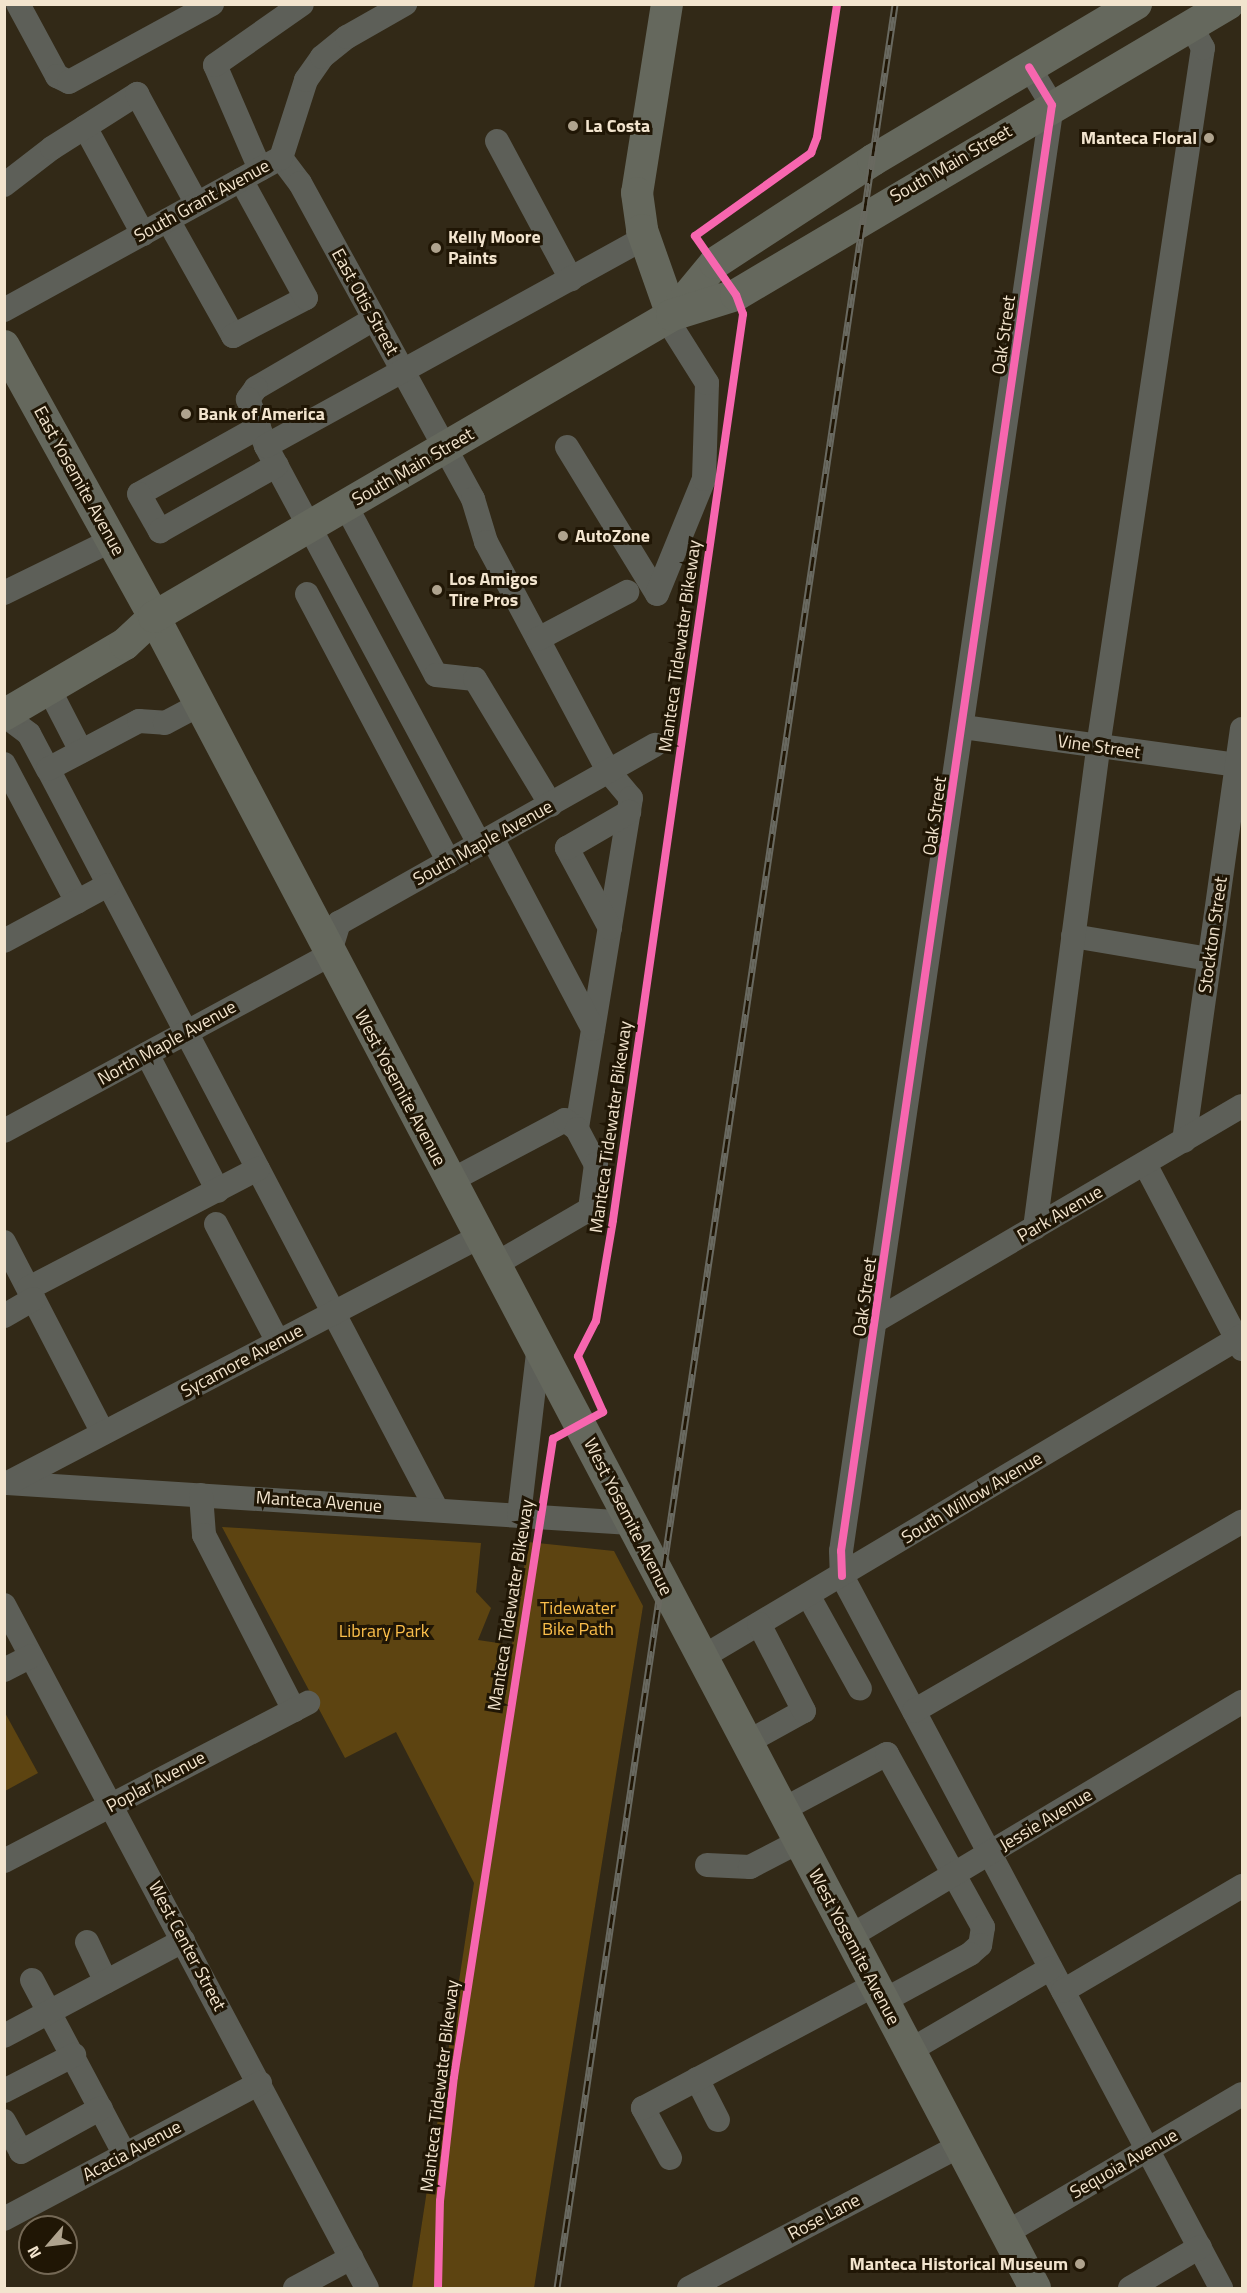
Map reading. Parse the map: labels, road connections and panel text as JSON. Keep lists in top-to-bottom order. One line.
{"streets":{"main road":["South Main Street","East Yosemite Avenue","West Yosemite Avenue"],"street":["South Grant Avenue","East Otis Street","Oak Street","Vine Street","South Maple Avenue","Stockton Street","North Maple Avenue","Park Avenue","Sycamore Avenue","South Willow Avenue","Manteca Avenue","Poplar Avenue","Jessie Avenue","West Center Street","Acacia Avenue","Sequoia Avenue","Rose Lane"],"cycle path":["Manteca Tidewater Bikeway"]},"crossings":[["South Main Street","East Otis Street"],["South Main Street","Oak Street"],["South Main Street","East Yosemite Avenue"],["South Main Street","West Yosemite Avenue"],["South Grant Avenue","East Otis Street"],["East Otis Street","South Maple Avenue"],["Oak Street","Vine Street"],["Oak Street","Park Avenue"],["Oak Street","South Willow Avenue"],["East Yosemite Avenue","West Yosemite Avenue"],["Vine Street","Stockton Street"],["South Maple Avenue","North Maple Avenue"],["South Maple Avenue","West Yosemite Avenue"],["Stockton Street","Park Avenue"],["North Maple Avenue","West Yosemite Avenue"],["West Yosemite Avenue","Sycamore Avenue"],["West Yosemite Avenue","South Willow Avenue"],["West Yosemite Avenue","Manteca Avenue"],["West Yosemite Avenue","Jessie Avenue"],["West Yosemite Avenue","Sequoia Avenue"],["West Yosemite Avenue","Rose Lane"],["Sycamore Avenue","Manteca Avenue"],["Manteca Avenue","Poplar Avenue"],["Poplar Avenue","West Center Street"],["West Center Street","Acacia Avenue"]],"parks":["Tidewater Bike Path","Library Park"],"places":["La Costa","Manteca Floral","Kelly Moore Paints","Bank of America","AutoZone","Los Amigos Tire Pros","Manteca Historical Museum"],"north":"bottom left"}
